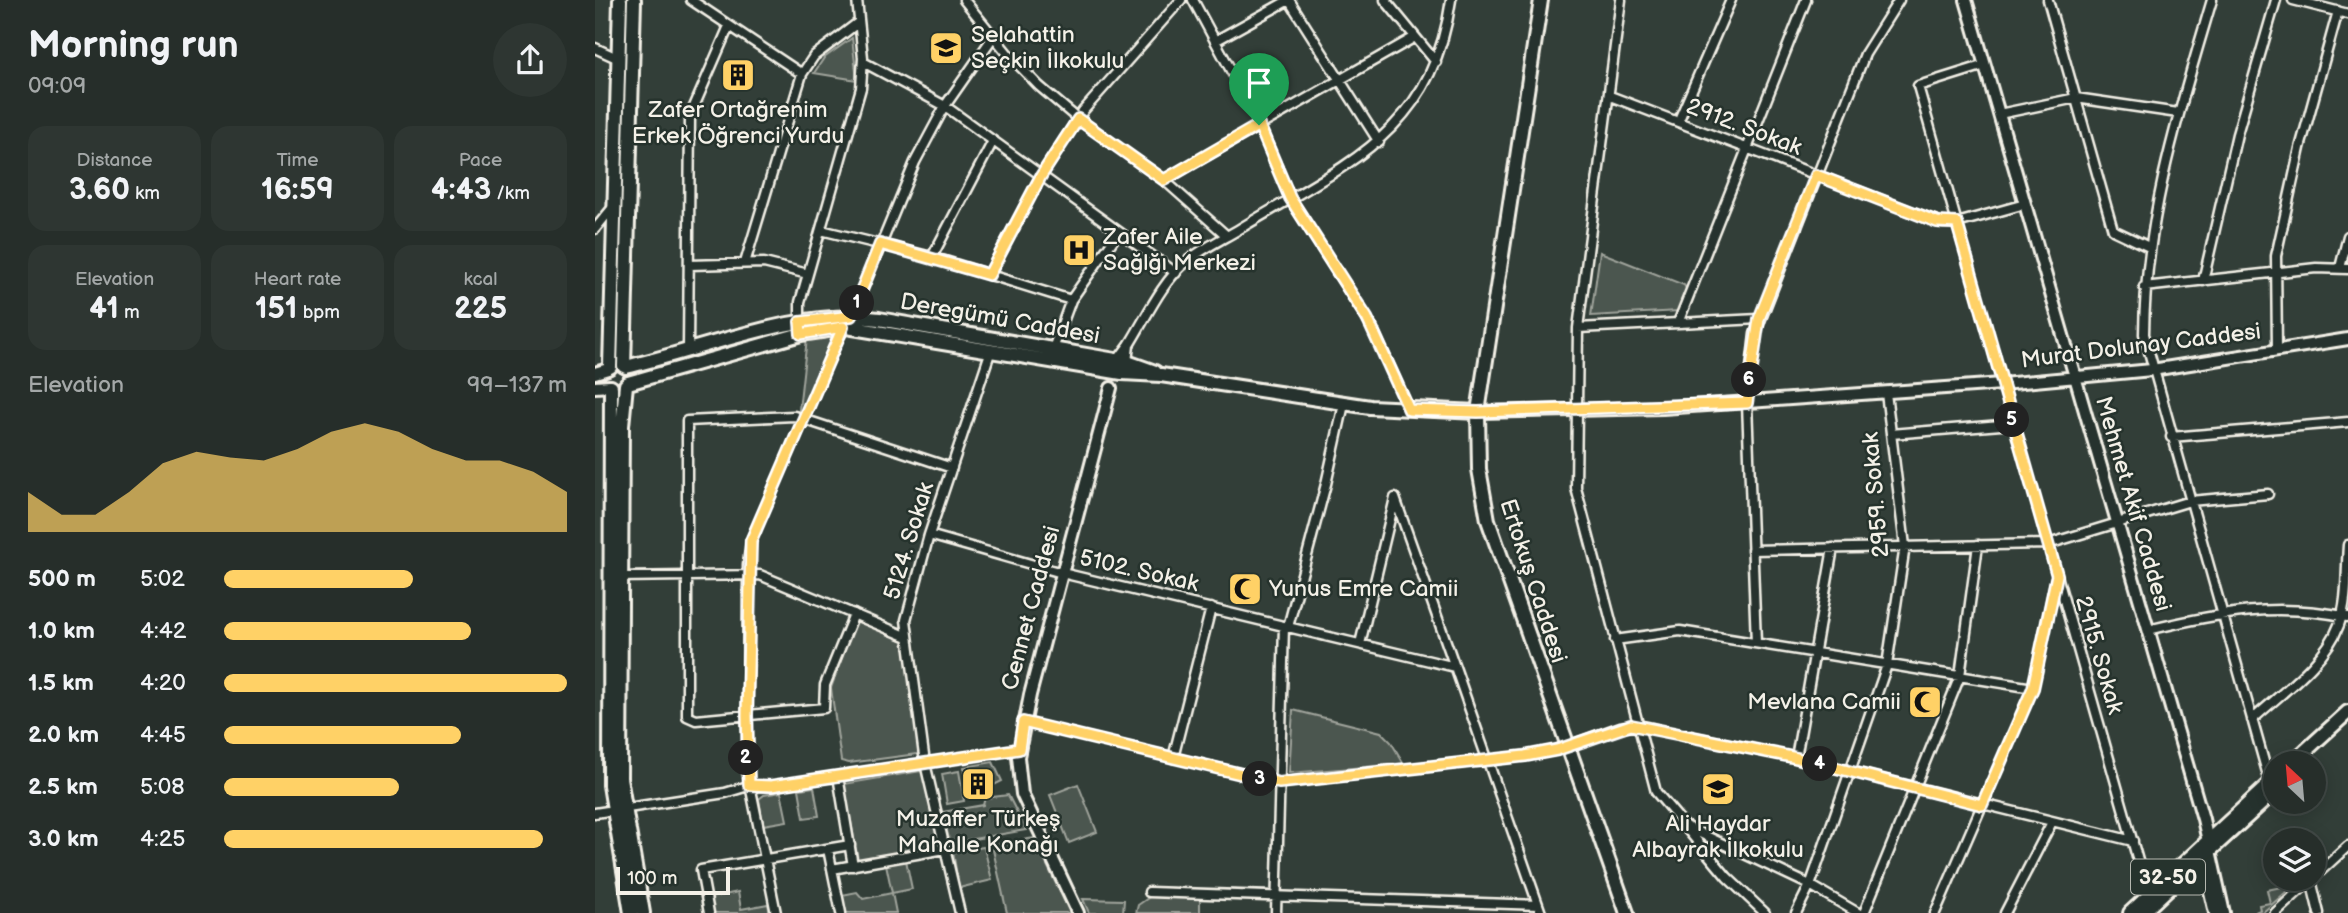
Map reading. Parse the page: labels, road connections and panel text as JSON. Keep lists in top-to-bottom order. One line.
{"streets":{"main road":["Deregümü Caddesi","Ertokuş Caddesi","32-50"],"street":["2912. Sokak","Murat Dolunay Caddesi","2959. Sokak","Mehmet Akif Caddesi","5124. Sokak","5102. Sokak","Cennet Caddesi","2915. Sokak"]},"crossings":[["2912. Sokak","Mehmet Akif Caddesi"],["2912. Sokak","2915. Sokak"],["Deregümü Caddesi","Murat Dolunay Caddesi"],["Deregümü Caddesi","5124. Sokak"],["Deregümü Caddesi","Ertokuş Caddesi"],["Deregümü Caddesi","Cennet Caddesi"],["Murat Dolunay Caddesi","2959. Sokak"],["Murat Dolunay Caddesi","Mehmet Akif Caddesi"],["Murat Dolunay Caddesi","Ertokuş Caddesi"],["Murat Dolunay Caddesi","2915. Sokak"],["Mehmet Akif Caddesi","2915. Sokak"],["Mehmet Akif Caddesi","32-50"],["5124. Sokak","5102. Sokak"],["5102. Sokak","Cennet Caddesi"],["2915. Sokak","32-50"]],"places":{"school or university":["Selahattin Seçkin İlkokulu","Ali Haydar Albayrak İlkokulu"],"building":["Zafer Ortağrenim Erkek Öğrenci Yurdu","Muzaffer Türkeş Mahalle Konağı"],"hospital":["Zafer Aile Sağlğı Merkezi"],"mosque":["Yunus Emre Camii","Mevlana Camii"]},"scale_bar":"100 m","north":"top left","page":{"heading":["Morning run","09:09"],"stats":[["Distance","3.60 km"],["Time","16:59"],["Pace","4:43 /km"],["Elevation","41 m"],["Heart rate","151 bpm"],["kcal","225"]],"pins":["1","6","5","2","4","3"],"chart":["Elevation","99–137 m"],"list":[{"name":"500 m","note":"5:02"},{"name":"1.0 km","note":"4:42"},{"name":"1.5 km","note":"4:20"},{"name":"2.0 km","note":"4:45"},{"name":"2.5 km","note":"5:08"},{"name":"3.0 km","note":"4:25"}],"scale":"100 m"}}
